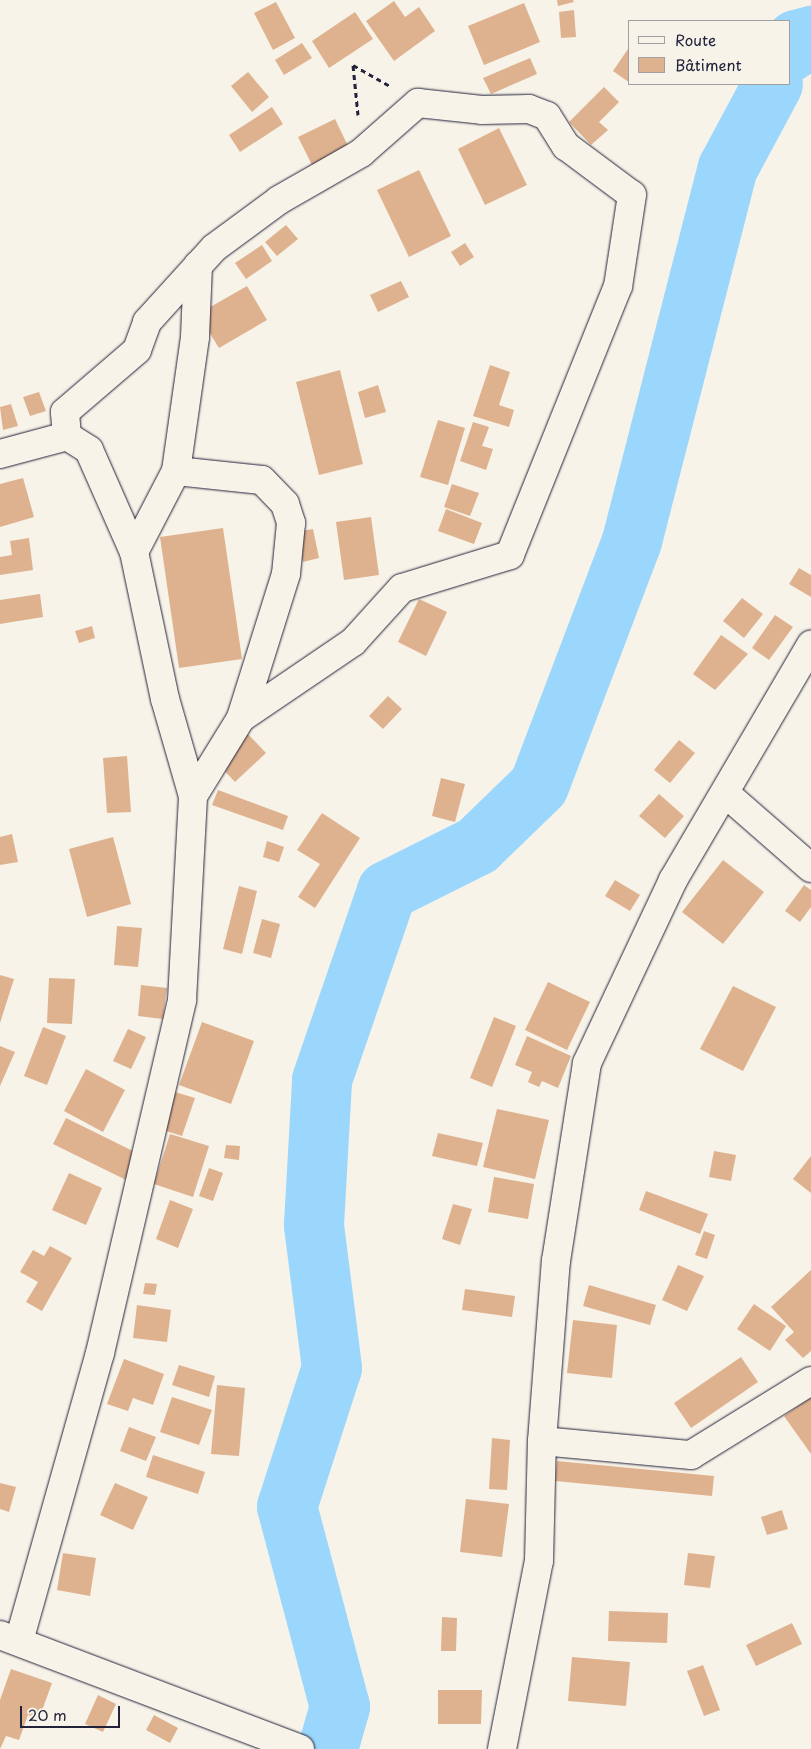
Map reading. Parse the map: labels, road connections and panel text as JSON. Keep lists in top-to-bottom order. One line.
{"legend":["Route","Bâtiment"],"scale_bar":"20 m"}
